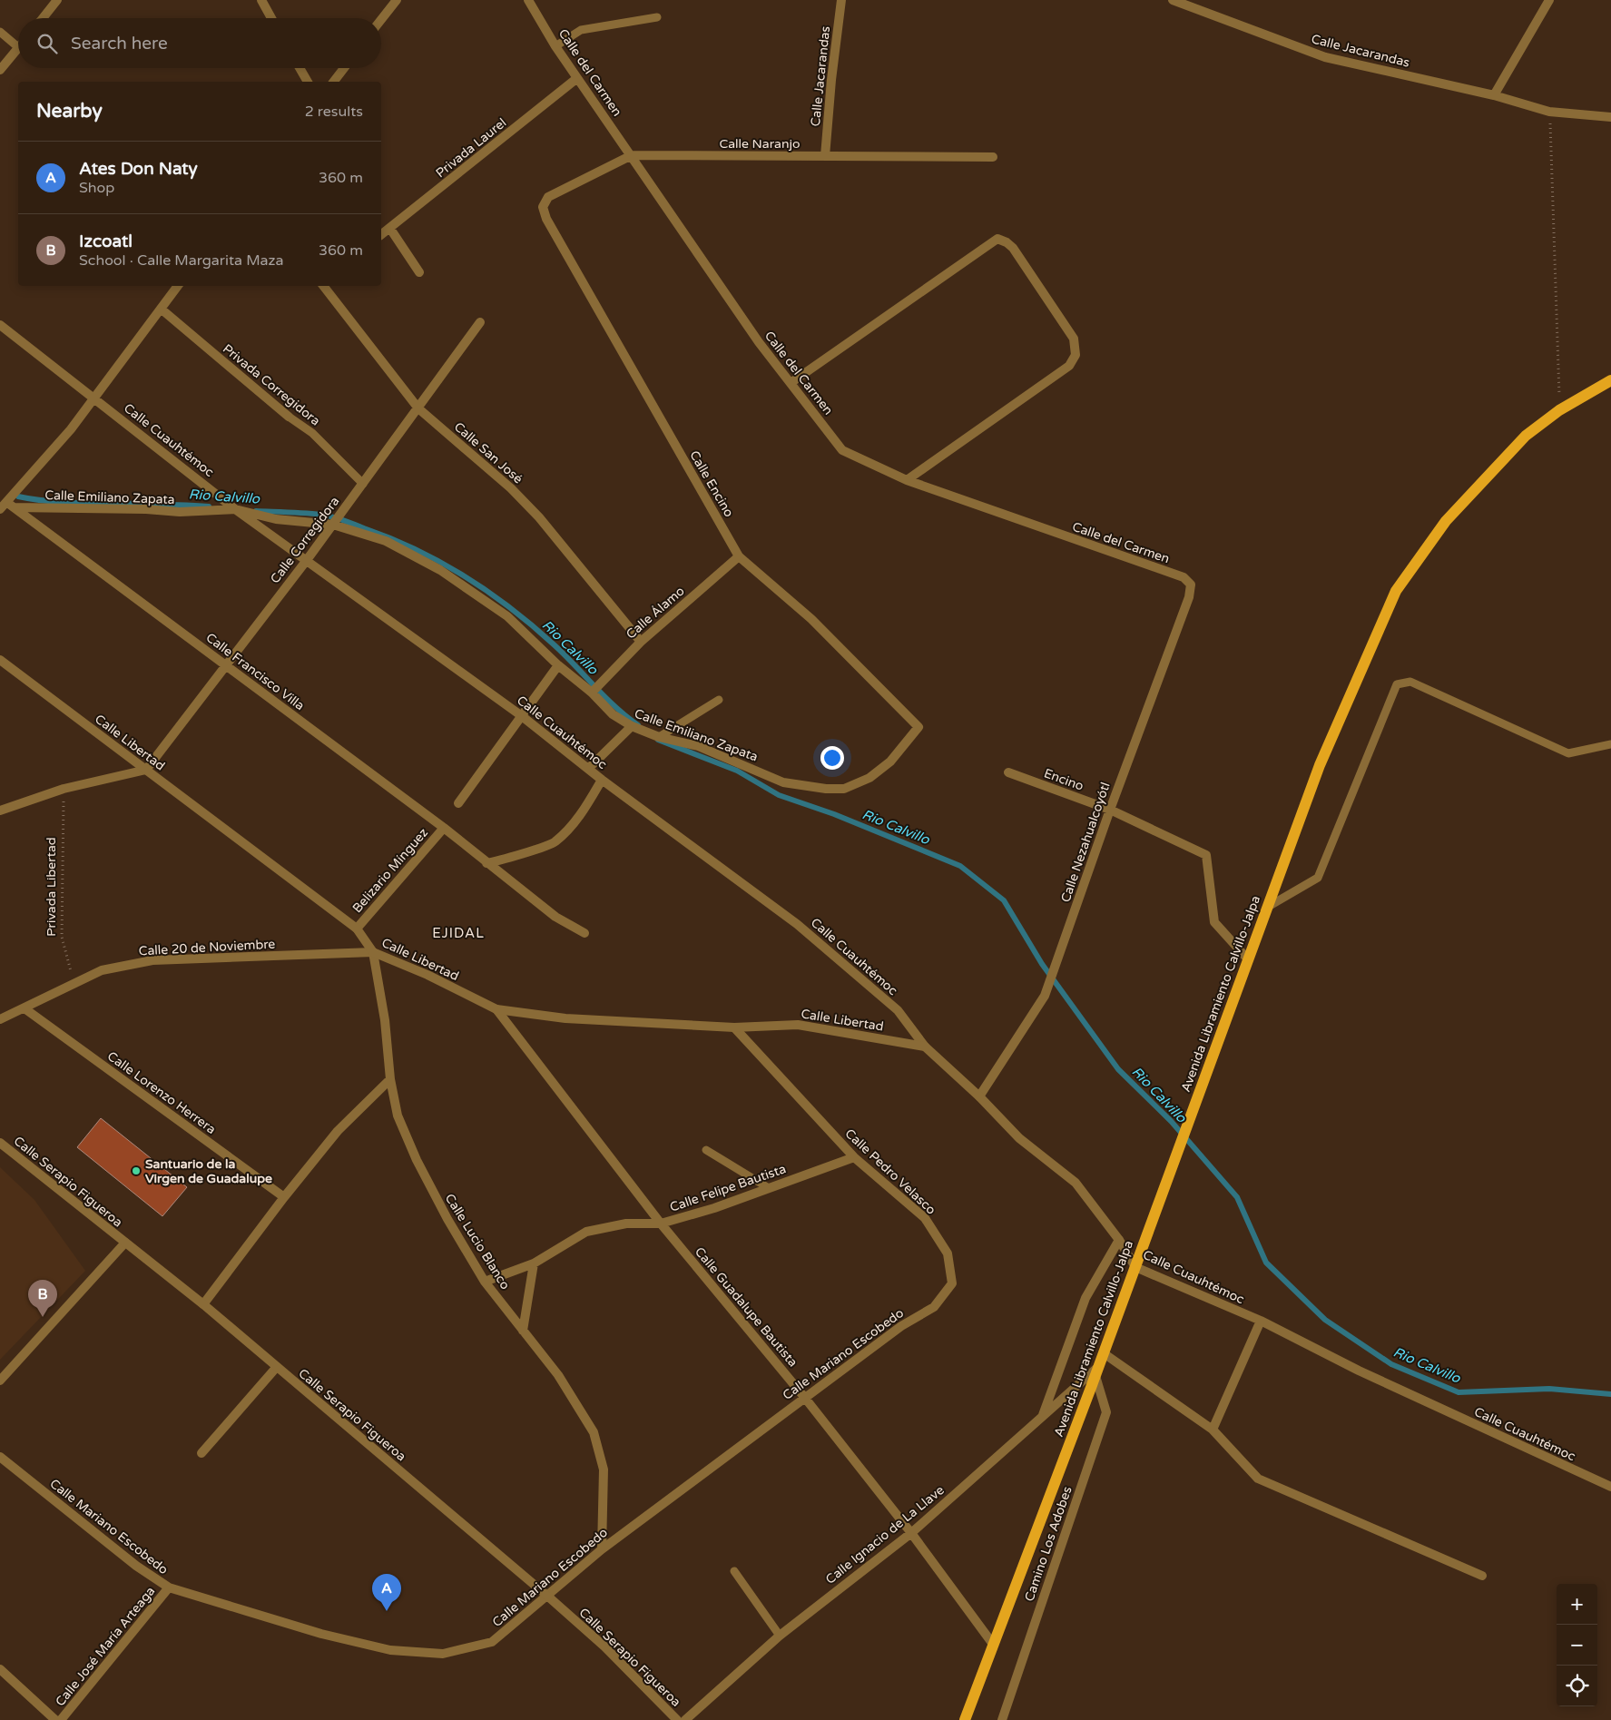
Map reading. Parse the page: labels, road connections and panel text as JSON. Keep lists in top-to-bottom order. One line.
{"streets":{"main road":["Avenida Libramiento Calvillo-Jalpa"],"street":["Calle Jacarandas","Calle del Carmen","Calle Naranjo","Privada Laurel","Privada Corregidora","Calle Cuauhtémoc","Calle San José","Calle Encino","Calle Emiliano Zapata","Calle Corregidora","Calle Álamo","Calle Francisco Villa","Calle Libertad","Encino","Calle Nezahualcoyótl","Belizario Mínguez","Calle 20 de Noviembre","Calle Lorenzo Herrera","Calle Pedro Velasco","Calle Serapio Figueroa","Calle Felipe Bautista","Calle Lucio Blanco","Calle Guadalupe Bautista","Calle Mariano Escobedo","Calle Ignacio de La Llave","Camino Los Adobes","Calle José María Arteaga"],"path":["Privada Libertad"]},"crossings":[["Calle Jacarandas","Calle Naranjo"],["Calle del Carmen","Calle Naranjo"],["Calle del Carmen","Privada Laurel"],["Calle del Carmen","Calle Nezahualcoyótl"],["Calle Naranjo","Calle Encino"],["Privada Corregidora","Calle Corregidora"],["Calle Cuauhtémoc","Calle Emiliano Zapata"],["Calle Cuauhtémoc","Calle Corregidora"],["Calle Cuauhtémoc","Calle Libertad"],["Calle Cuauhtémoc","Calle Nezahualcoyótl"],["Calle Cuauhtémoc","Avenida Libramiento Calvillo-Jalpa"],["Calle San José","Calle Corregidora"],["Calle San José","Calle Álamo"],["Calle Encino","Calle Emiliano Zapata"],["Calle Encino","Calle Álamo"],["Calle Emiliano Zapata","Calle Corregidora"],["Calle Emiliano Zapata","Calle Álamo"],["Calle Emiliano Zapata","Calle Francisco Villa"],["Calle Corregidora","Calle Francisco Villa"],["Calle Corregidora","Calle Libertad"],["Calle Francisco Villa","Belizario Mínguez"],["Calle Libertad","Belizario Mínguez"],["Calle Libertad","Calle 20 de Noviembre"],["Calle Libertad","Calle Pedro Velasco"],["Calle Libertad","Calle Lucio Blanco"],["Calle Libertad","Calle Guadalupe Bautista"],["Encino","Calle Nezahualcoyótl"],["Encino","Avenida Libramiento Calvillo-Jalpa"],["Privada Libertad","Calle 20 de Noviembre"],["Calle 20 de Noviembre","Calle Lorenzo Herrera"],["Calle 20 de Noviembre","Calle Lucio Blanco"],["Avenida Libramiento Calvillo-Jalpa","Calle Guadalupe Bautista"],["Avenida Libramiento Calvillo-Jalpa","Calle Ignacio de La Llave"],["Avenida Libramiento Calvillo-Jalpa","Camino Los Adobes"],["Calle Pedro Velasco","Calle Felipe Bautista"],["Calle Pedro Velasco","Calle Mariano Escobedo"],["Calle Serapio Figueroa","Calle Mariano Escobedo"],["Calle Felipe Bautista","Calle Lucio Blanco"],["Calle Felipe Bautista","Calle Guadalupe Bautista"],["Calle Lucio Blanco","Calle Mariano Escobedo"],["Calle Guadalupe Bautista","Calle Mariano Escobedo"],["Calle Guadalupe Bautista","Calle Ignacio de La Llave"],["Calle Mariano Escobedo","Calle José María Arteaga"],["Calle Ignacio de La Llave","Camino Los Adobes"]],"districts":["EJIDAL"],"water":["Rio Calvillo"],"places":["Santuario de la Virgen de Guadalupe"],"page":{"search":"Search here","heading":["Nearby","2 results"],"list":[{"mark":"A","name":"Ates Don Naty","note":"Shop","value":"360 m"},{"mark":"B","name":"Izcoatl","note":"School · Calle Margarita Maza","value":"360 m"}],"pins":["B","A"],"map_buttons":["+","−"]}}
